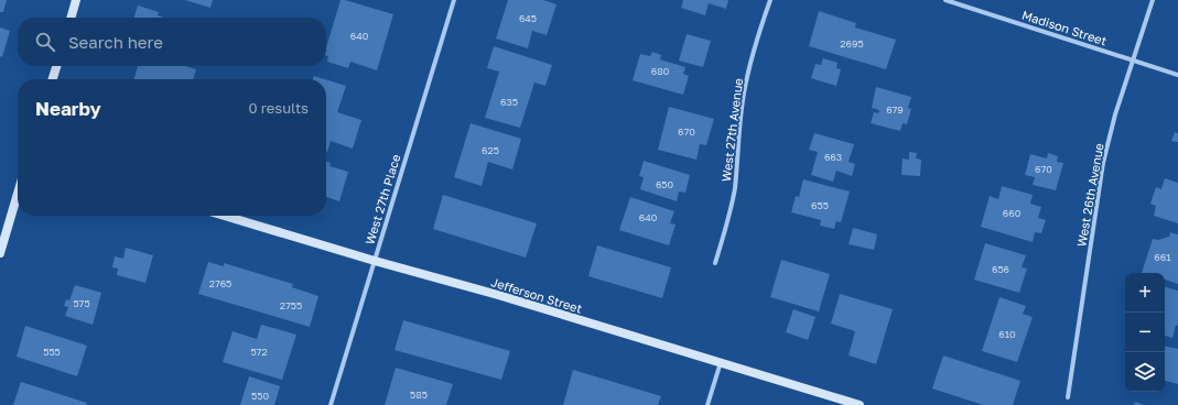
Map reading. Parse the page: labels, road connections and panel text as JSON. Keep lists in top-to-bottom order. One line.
{"streets":{"street":["Madison Street","West 27th Avenue","West 26th Avenue","West 27th Place","Jefferson Street"]},"crossings":[["Madison Street","West 26th Avenue"],["West 27th Place","Jefferson Street"]],"house_numbers":["645","640","2695","680","635","679","670","625","663","670","650","655","660","640","661","656","2765","575","2755","610","555","572","585","550"],"page":{"search":"Search here","heading":["Nearby","0 results"],"map_buttons":["+","−"]}}
